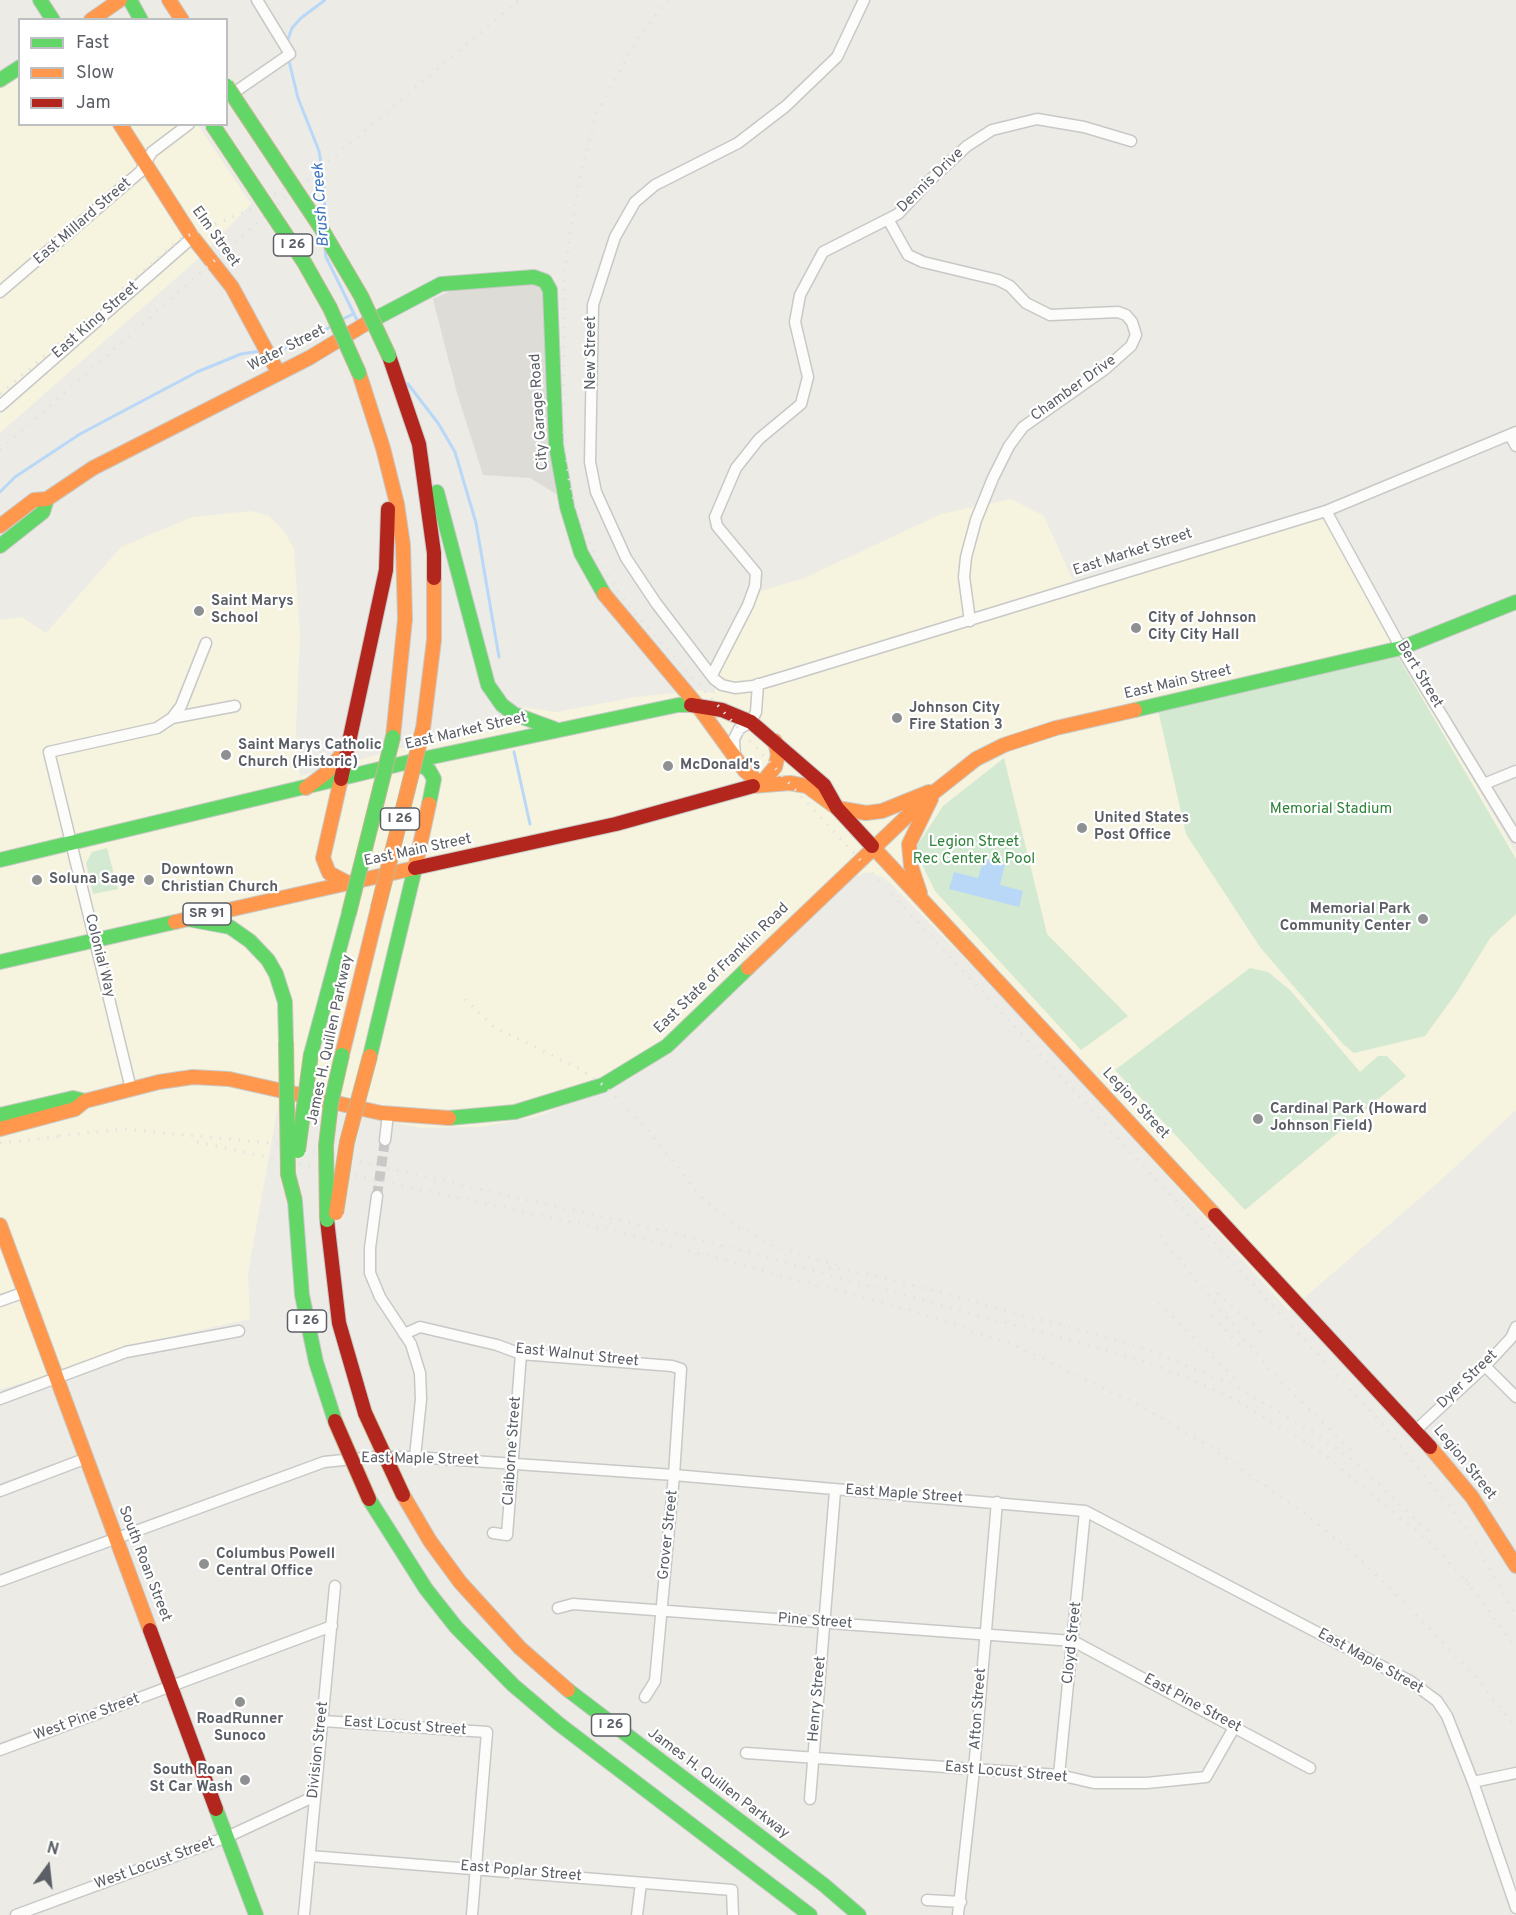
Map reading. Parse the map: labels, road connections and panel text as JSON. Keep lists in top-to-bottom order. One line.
{"streets":{"main road":["Elm Street","I 26","Water Street","City Garage Road","East Market Street","East Main Street","SR 91","East State of Franklin Road","James H. Quillen Parkway","Legion Street","South Roan Street"],"street":["Dennis Drive","East Millard Street","East King Street","New Street","Chamber Drive","Bert Street","Colonial Way","East Walnut Street","Dyer Street","Claiborne Street","East Maple Street","Grover Street","Pine Street","Cloyd Street","Henry Street","East Pine Street","Afton Street","West Pine Street","East Locust Street","Division Street","West Locust Street","East Poplar Street"]},"crossings":[["Dennis Drive","New Street"],["Dennis Drive","Chamber Drive"],["East Millard Street","Elm Street"],["Elm Street","East King Street"],["Elm Street","Water Street"],["Water Street","City Garage Road"],["New Street","East Market Street"],["Chamber Drive","East Market Street"],["City Garage Road","East Market Street"],["City Garage Road","East Main Street"],["City Garage Road","Legion Street"],["East Market Street","Bert Street"],["East Market Street","East Main Street"],["East Market Street","Colonial Way"],["East Market Street","Legion Street"],["Bert Street","East Main Street"],["East Main Street","Colonial Way"],["East Main Street","East State of Franklin Road"],["East Main Street","Legion Street"],["Colonial Way","East State of Franklin Road"],["East State of Franklin Road","Legion Street"],["Legion Street","Dyer Street"],["East Walnut Street","Claiborne Street"],["East Walnut Street","Grover Street"],["Claiborne Street","East Maple Street"],["East Maple Street","Grover Street"],["East Maple Street","South Roan Street"],["East Maple Street","Cloyd Street"],["East Maple Street","Henry Street"],["East Maple Street","Afton Street"],["Grover Street","Pine Street"],["South Roan Street","West Pine Street"],["South Roan Street","West Locust Street"],["Pine Street","Cloyd Street"],["Pine Street","Henry Street"],["Pine Street","East Pine Street"],["Pine Street","Afton Street"],["Cloyd Street","East Pine Street"],["Cloyd Street","East Locust Street"],["Henry Street","East Locust Street"],["East Pine Street","East Locust Street"],["Afton Street","East Locust Street"],["West Pine Street","Division Street"],["East Locust Street","Division Street"],["East Locust Street","East Poplar Street"],["Division Street","East Poplar Street"]],"water":["Brush Creek"],"parks":["Memorial Stadium","Legion Street Rec Center & Pool"],"places":["Saint Marys School","City of Johnson City City Hall","Johnson City Fire Station 3","Saint Marys Catholic Church (Historic)","McDonald's","United States Post Office","Soluna Sage","Downtown Christian Church","Memorial Park Community Center","Cardinal Park (Howard Johnson Field)","Columbus Powell Central Office","RoadRunner Sunoco","South Roan St Car Wash"],"legend":["Fast","Slow","Jam"],"north":"top"}
